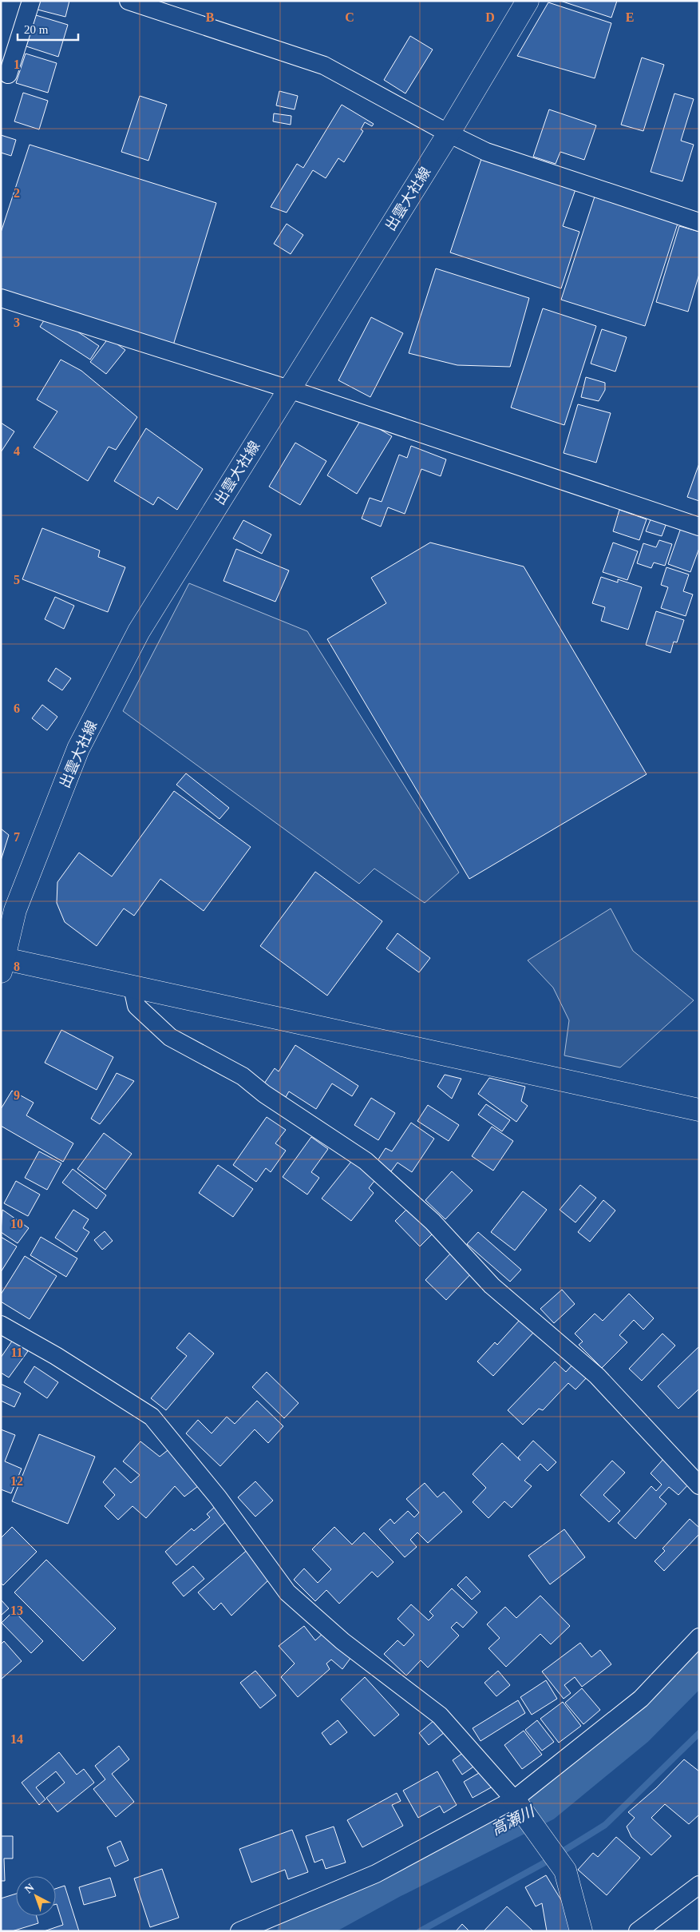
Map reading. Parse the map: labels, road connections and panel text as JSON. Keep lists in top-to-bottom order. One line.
{"streets":{"main road":["出雲大社線"]},"water":["高瀬川"],"scale_bar":"20 m","north":"top left","grid":{"columns":["B","C","D","E"],"rows":["1","2","3","4","5","6","7","8","9","10","11","12","13","14"]}}
